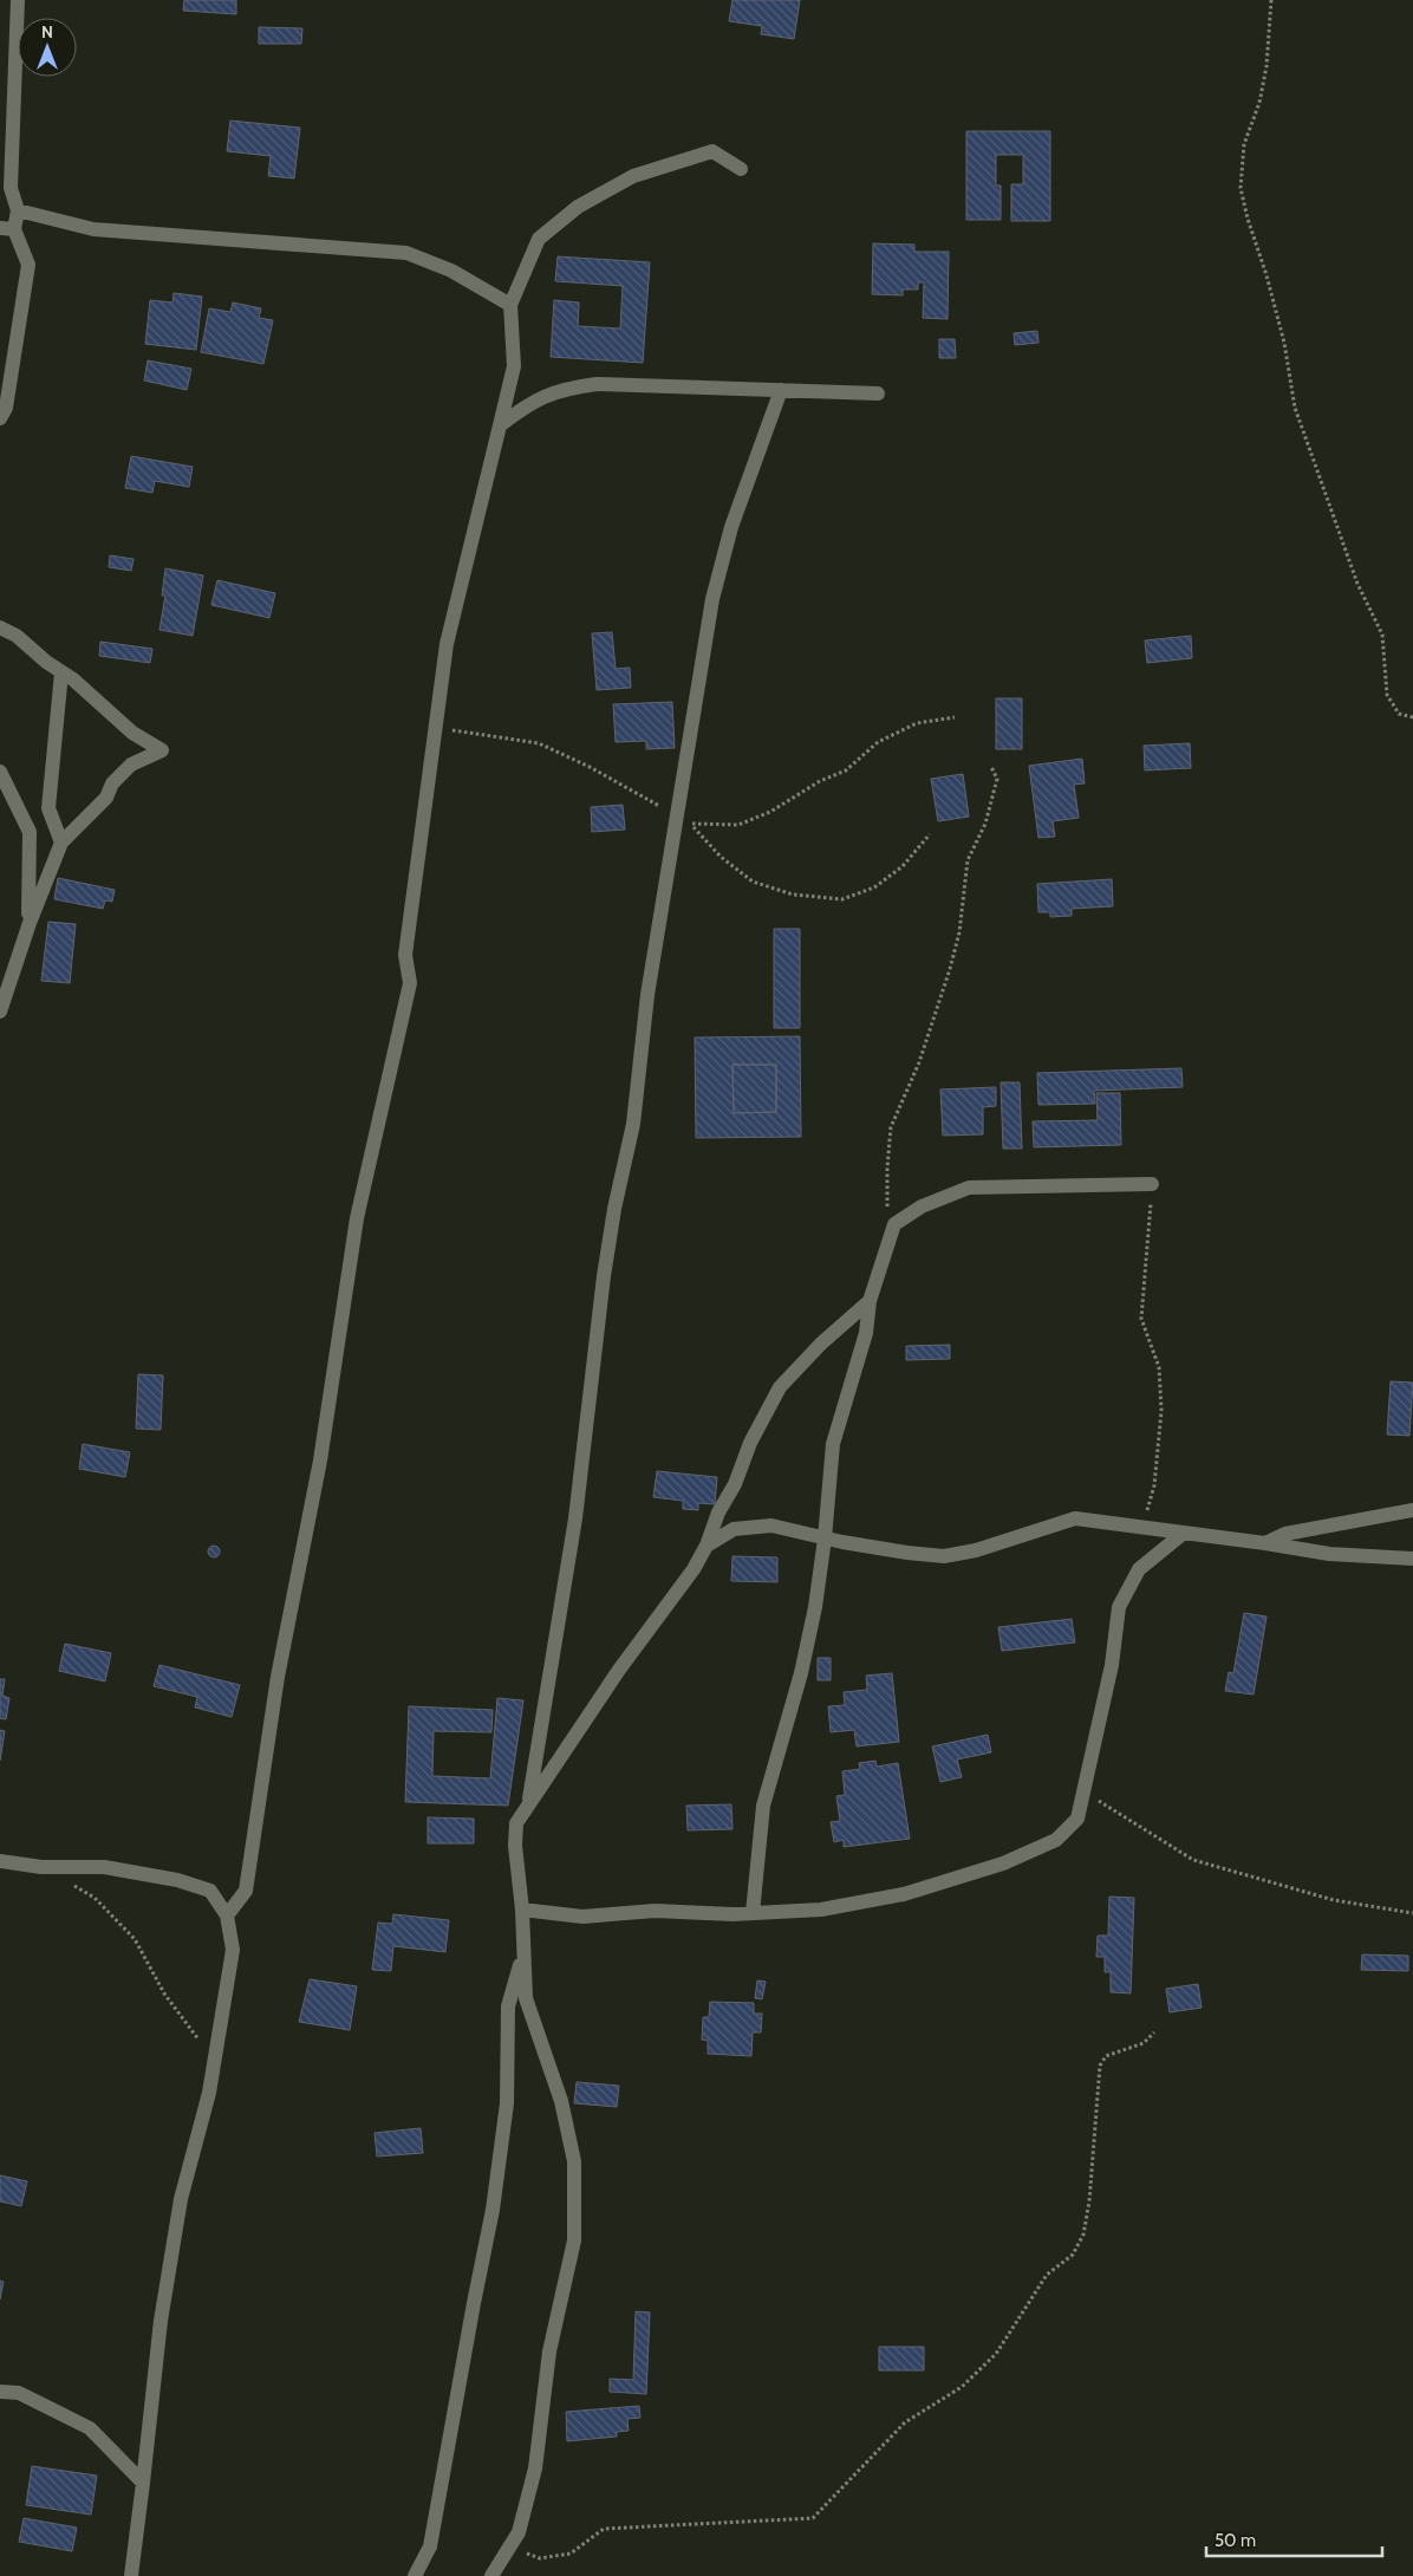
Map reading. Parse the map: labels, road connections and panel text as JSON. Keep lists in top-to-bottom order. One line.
{"scale_bar":"50 m","north":"top"}
